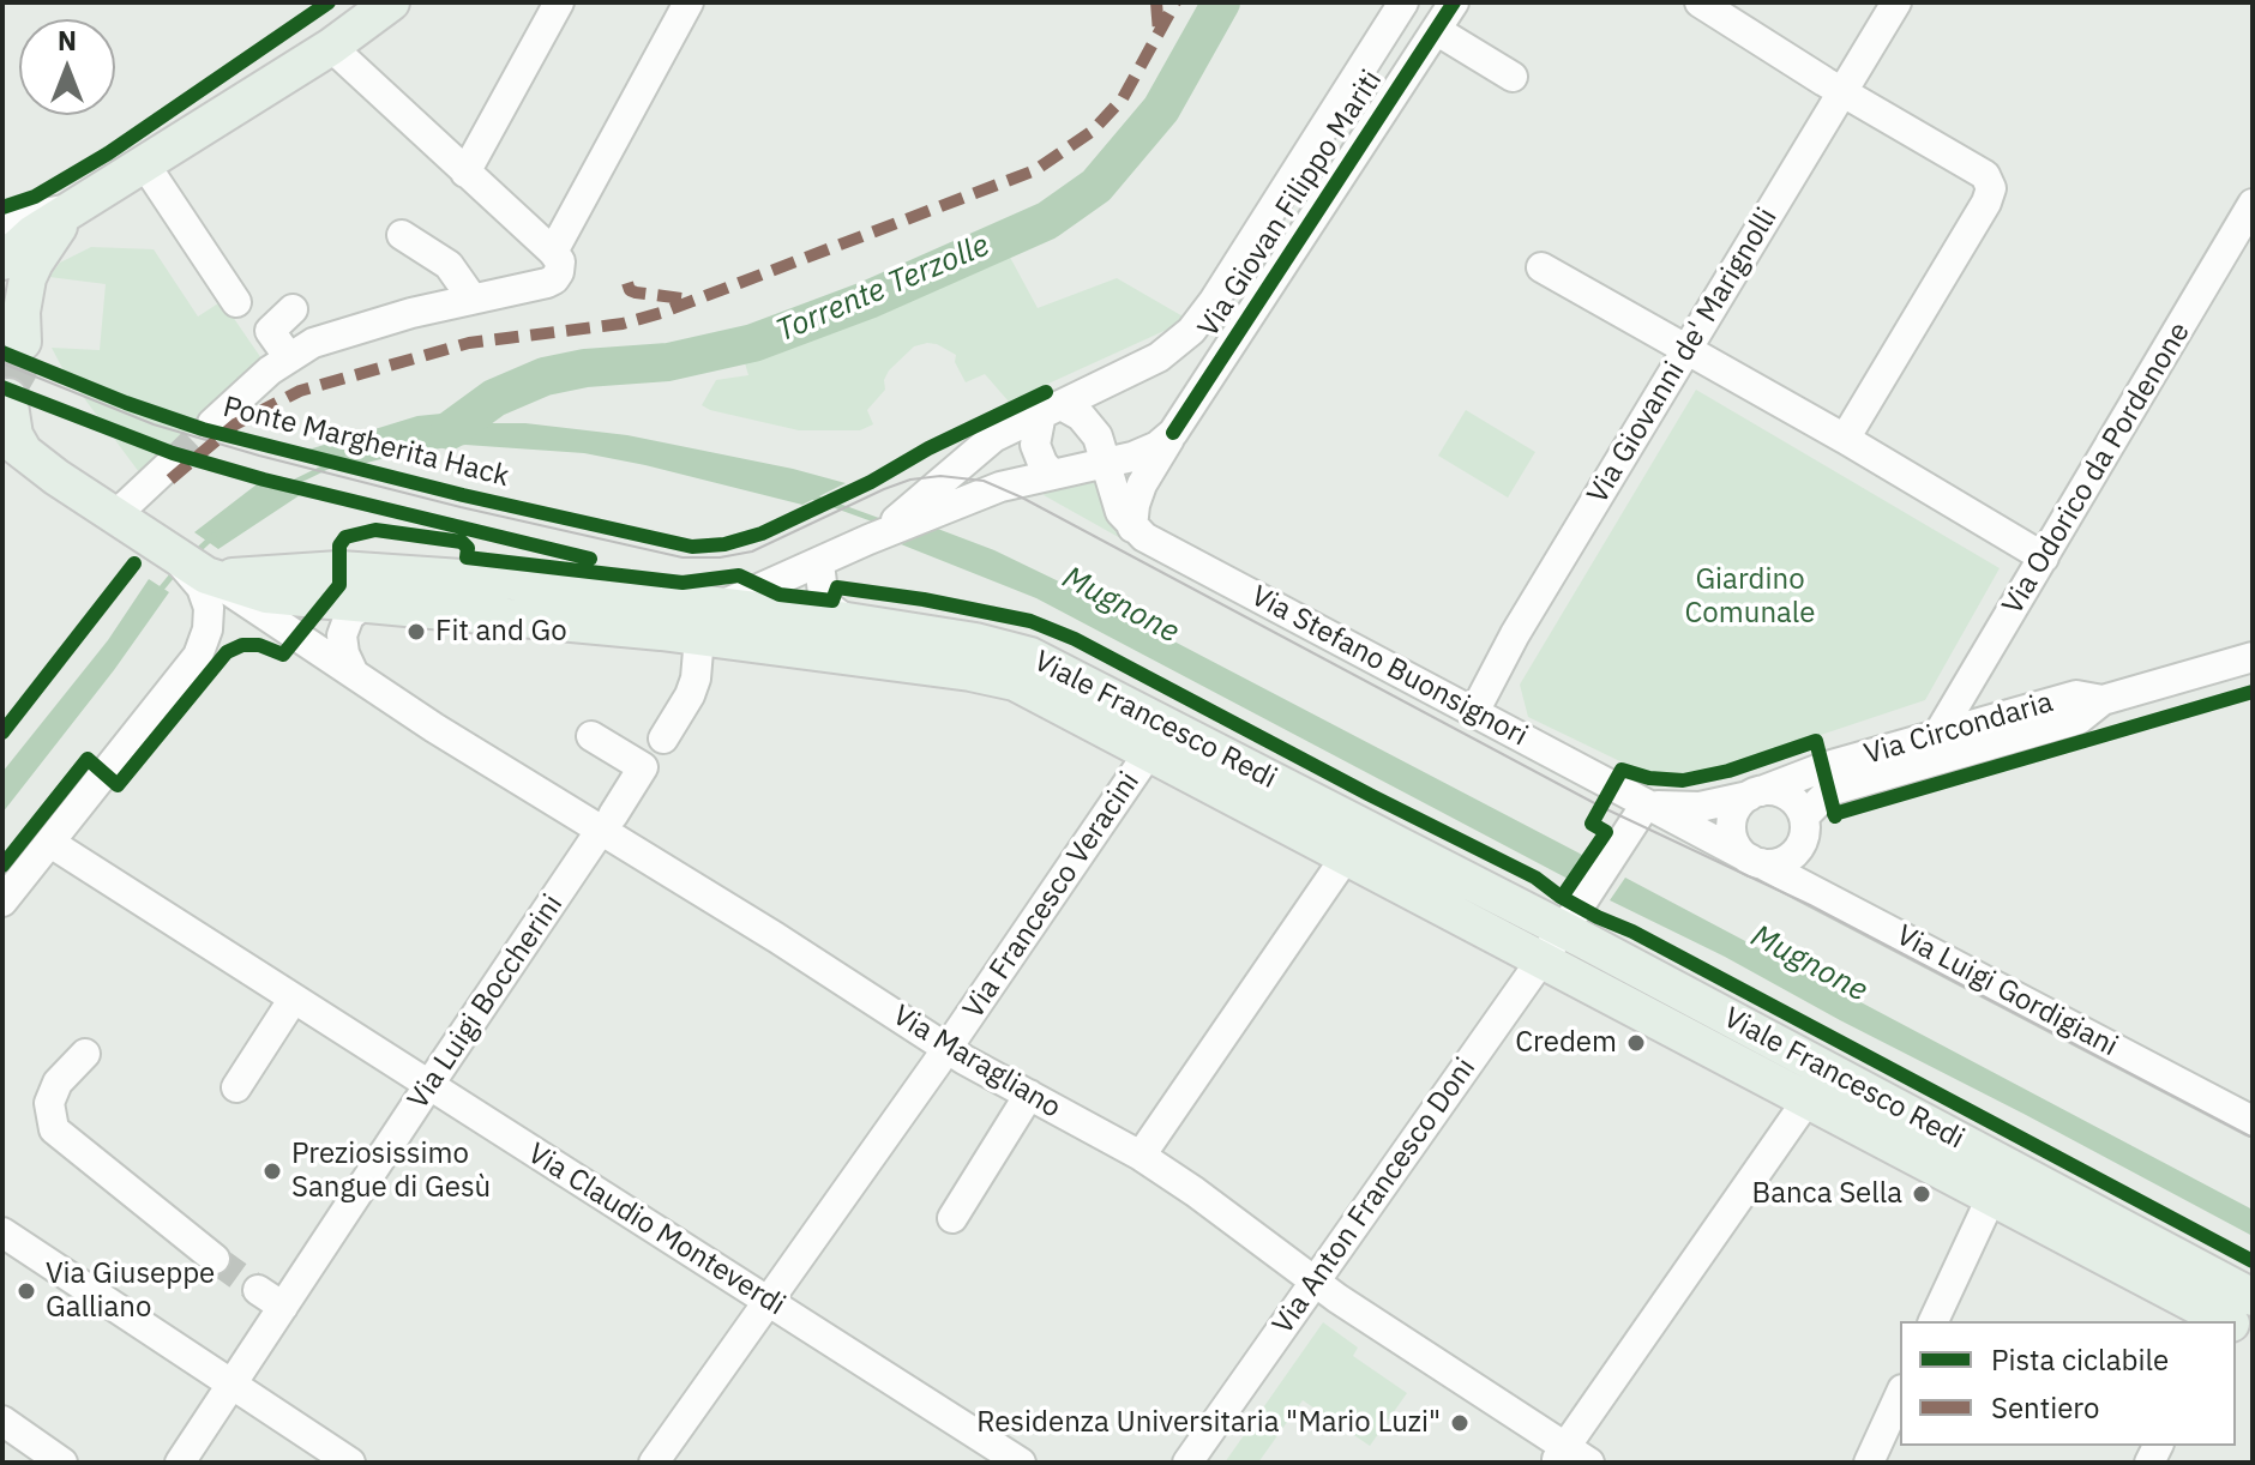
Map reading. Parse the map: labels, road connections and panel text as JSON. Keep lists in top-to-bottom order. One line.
{"streets":{"main road":["Viale Francesco Redi"],"street":["Via Giovan Filippo Mariti","Via Giovanni de' Marignolli","Via Odorico da Pordenone","Via Stefano Buonsignori","Via Circondaria","Via Francesco Veracini","Via Luigi Gordigiani","Via Luigi Boccherini","Via Maragliano","Via Anton Francesco Doni","Via Claudio Monteverdi"],"cycle path":["Ponte Margherita Hack"]},"crossings":[["Via Giovan Filippo Mariti","Viale Francesco Redi"],["Via Giovanni de' Marignolli","Via Stefano Buonsignori"],["Via Odorico da Pordenone","Via Circondaria"],["Via Stefano Buonsignori","Via Circondaria"],["Via Stefano Buonsignori","Via Luigi Gordigiani"],["Via Stefano Buonsignori","Via Anton Francesco Doni"],["Viale Francesco Redi","Via Francesco Veracini"],["Viale Francesco Redi","Via Maragliano"],["Viale Francesco Redi","Via Anton Francesco Doni"],["Via Circondaria","Via Luigi Gordigiani"],["Via Francesco Veracini","Via Maragliano"],["Via Francesco Veracini","Via Claudio Monteverdi"],["Via Luigi Boccherini","Via Maragliano"],["Via Luigi Boccherini","Via Claudio Monteverdi"],["Via Maragliano","Via Anton Francesco Doni"]],"water":["Torrente Terzolle","Mugnone"],"parks":["Giardino Comunale"],"places":["Fit and Go","Credem","Preziosissimo Sangue di Gesù","Banca Sella","Via Giuseppe Galliano","Residenza Universitaria \"Mario Luzi\""],"legend":["Pista ciclabile","Sentiero"],"north":"top"}
